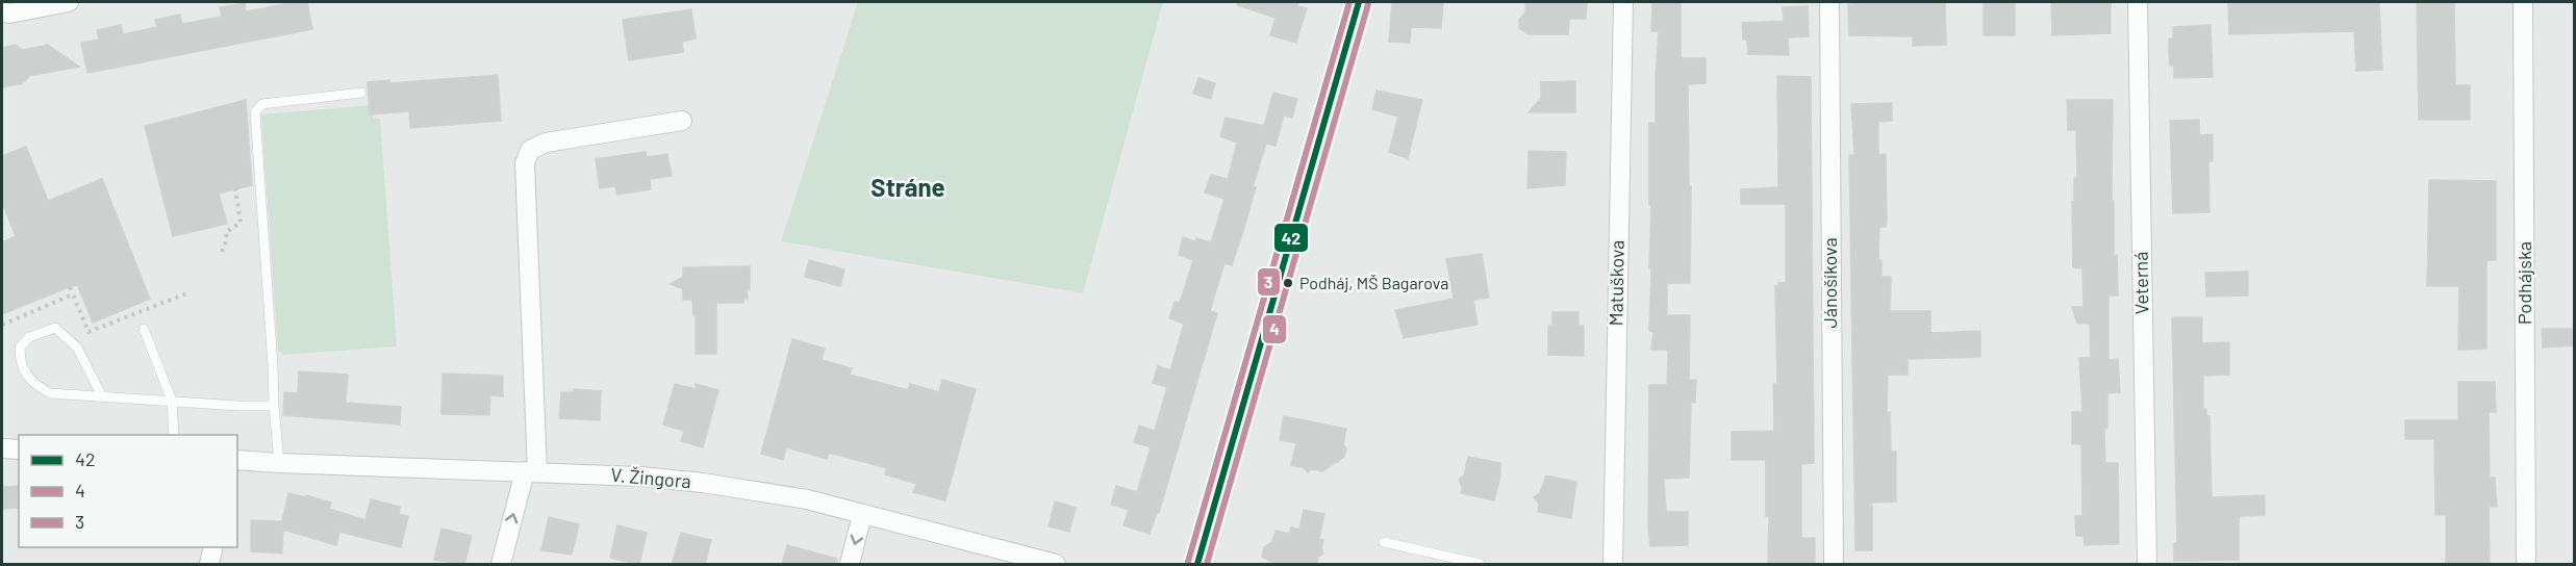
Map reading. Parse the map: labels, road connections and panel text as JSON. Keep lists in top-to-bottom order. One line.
{"streets":{"street":["Matuškova","Jánošíkova","Veterná","Podhájska","V. Žingora"]},"districts":["Stráne"],"places":["Podháj, MŠ Bagarova"],"lines":["transit line 42","transit line 3","transit line 4"],"legend":["42","4","3"]}
